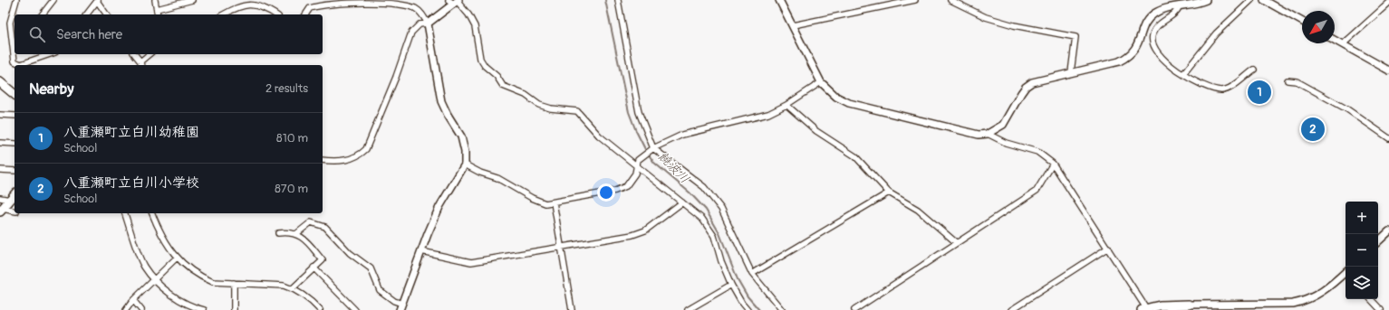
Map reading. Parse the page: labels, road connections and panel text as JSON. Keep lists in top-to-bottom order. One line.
{"water":["饒波川"],"north":"bottom left","page":{"search":"Search here","heading":["Nearby","2 results"],"pins":["1","2"],"list":[{"mark":"1","name":"八重瀬町立白川幼稚園","note":"School","value":"810 m"},{"mark":"2","name":"八重瀬町立白川小学校","note":"School","value":"870 m"}],"map_buttons":["+","−"]}}
